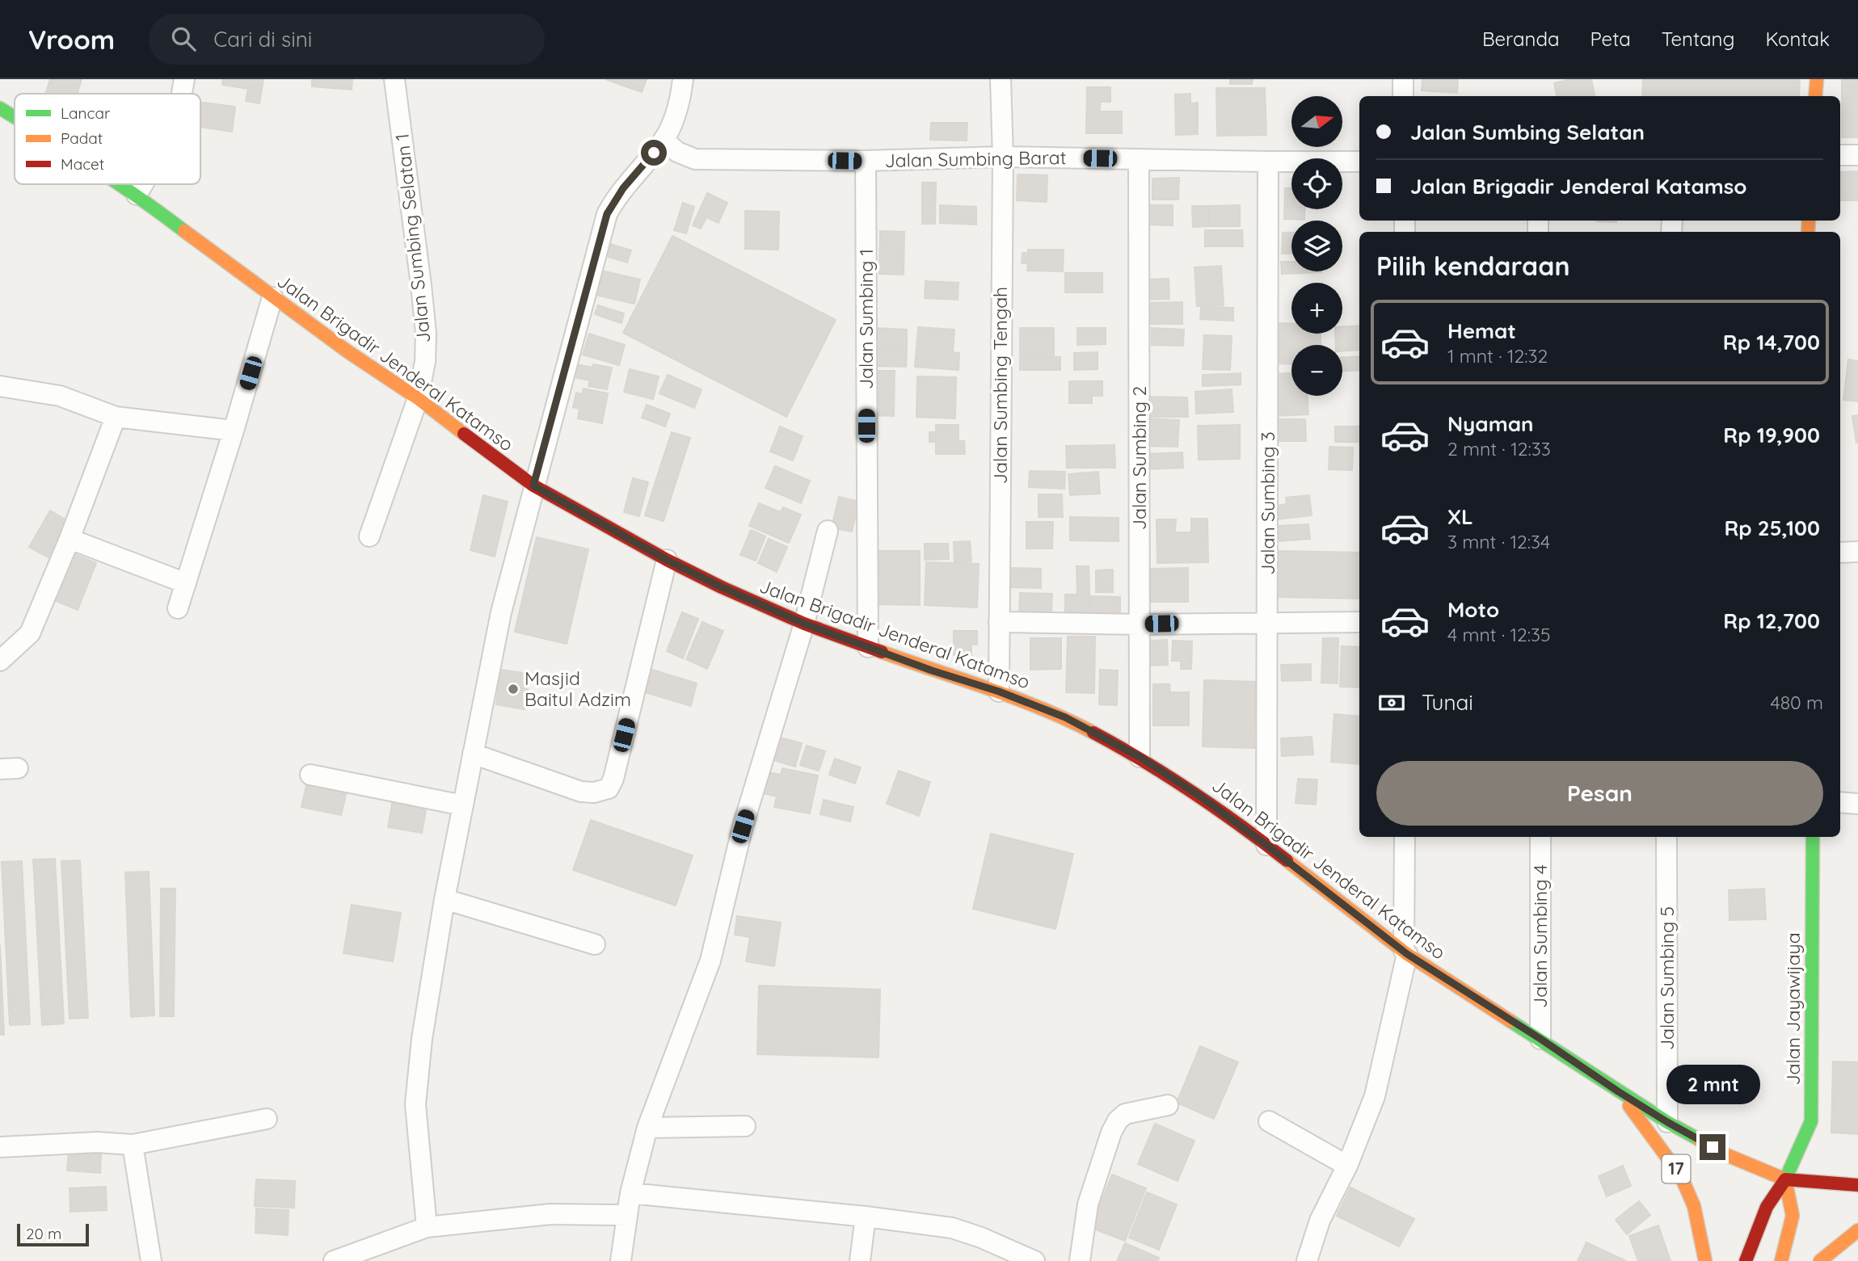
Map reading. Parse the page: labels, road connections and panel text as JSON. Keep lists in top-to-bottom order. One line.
{"streets":{"main road":["Jalan Brigadir Jenderal Katamso","Jalan Jayawijaya","17"],"street":["Jalan Sumbing Barat","Jalan Sumbing Selatan 1","Jalan Sumbing 1","Jalan Sumbing Tengah","Jalan Sumbing 2","Jalan Sumbing 3","Jalan Sumbing 4","Jalan Sumbing 5"]},"crossings":[["Jalan Sumbing Barat","Jalan Sumbing 1"],["Jalan Sumbing Barat","Jalan Sumbing Tengah"],["Jalan Sumbing Barat","Jalan Sumbing 2"],["Jalan Sumbing Barat","Jalan Sumbing 3"],["Jalan Sumbing Selatan 1","Jalan Brigadir Jenderal Katamso"],["Jalan Sumbing 1","Jalan Brigadir Jenderal Katamso"],["Jalan Brigadir Jenderal Katamso","Jalan Sumbing Tengah"],["Jalan Brigadir Jenderal Katamso","Jalan Sumbing 2"],["Jalan Brigadir Jenderal Katamso","Jalan Sumbing 3"],["Jalan Brigadir Jenderal Katamso","Jalan Sumbing 4"],["Jalan Brigadir Jenderal Katamso","Jalan Sumbing 5"],["Jalan Brigadir Jenderal Katamso","Jalan Jayawijaya"],["Jalan Brigadir Jenderal Katamso","17"]],"places":["Masjid Baitul Adzim"],"legend":["Lancar","Padat","Macet"],"scale_bar":"20 m","north":"right","page":{"header":"Vroom","search":"Cari di sini","nav":["Beranda","Peta","Tentang","Kontak"],"map_buttons":["+","−"],"banner":["Jalan Sumbing Selatan","Jalan Brigadir Jenderal Katamso"],"heading":"Pilih kendaraan","list":[{"name":"Hemat","note":"1 mnt · 12:32","value":"Rp 14,700"},{"name":"Nyaman","note":"2 mnt · 12:33","value":"Rp 19,900"},{"name":"XL","note":"3 mnt · 12:34","value":"Rp 25,100"},{"name":"Moto","note":"4 mnt · 12:35","value":"Rp 12,700"}],"pay":["Tunai","480 m"],"buttons":"Pesan","bubble":"2 mnt","scale":"20 m"}}
